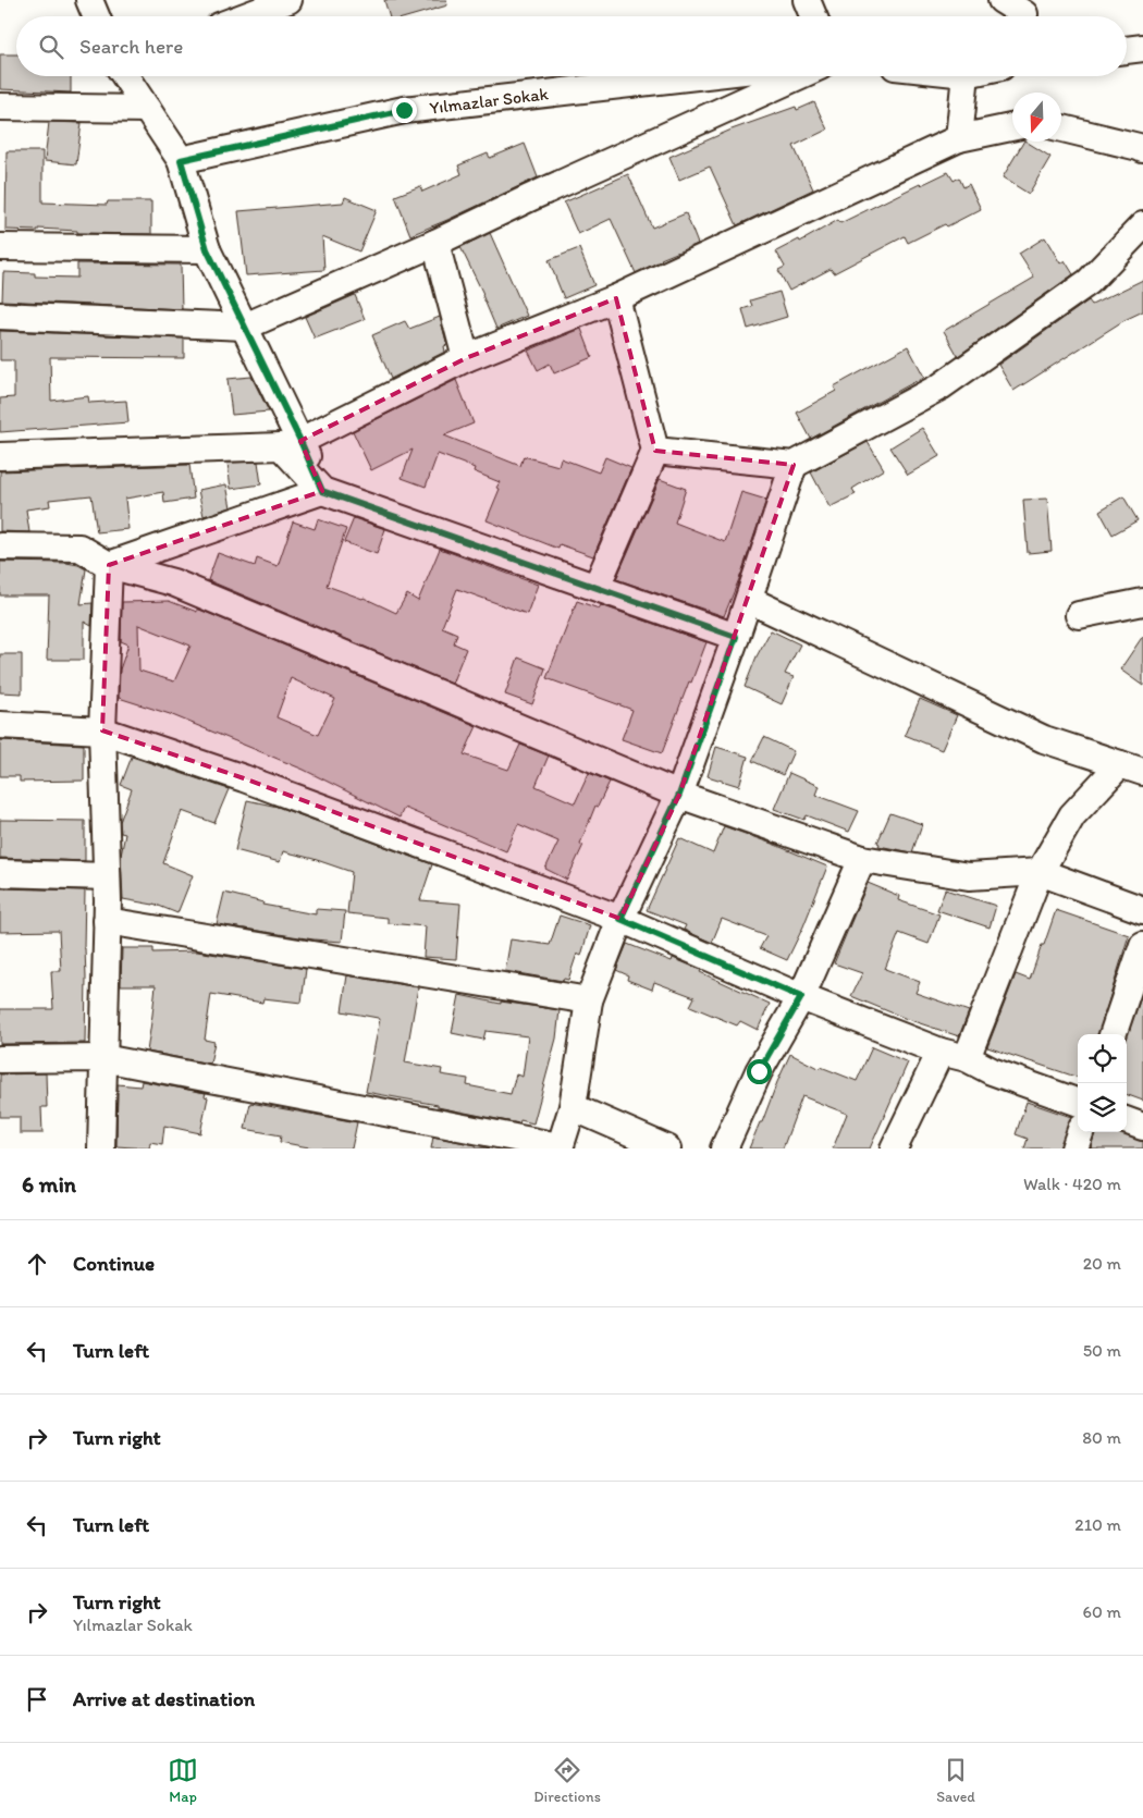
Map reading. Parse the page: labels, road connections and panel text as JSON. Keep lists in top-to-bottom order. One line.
{"streets":{"street":["Yılmazlar Sokak"]},"north":"bottom","page":{"search":"Search here","heading":["6 min","Walk · 420 m"],"list":[["Continue","20 m"],["Turn left","50 m"],["Turn right","80 m"],["Turn left","210 m"],["Turn right","Yılmazlar Sokak","60 m"],"Arrive at destination"],"nav":["Map","Directions","Saved"]}}
